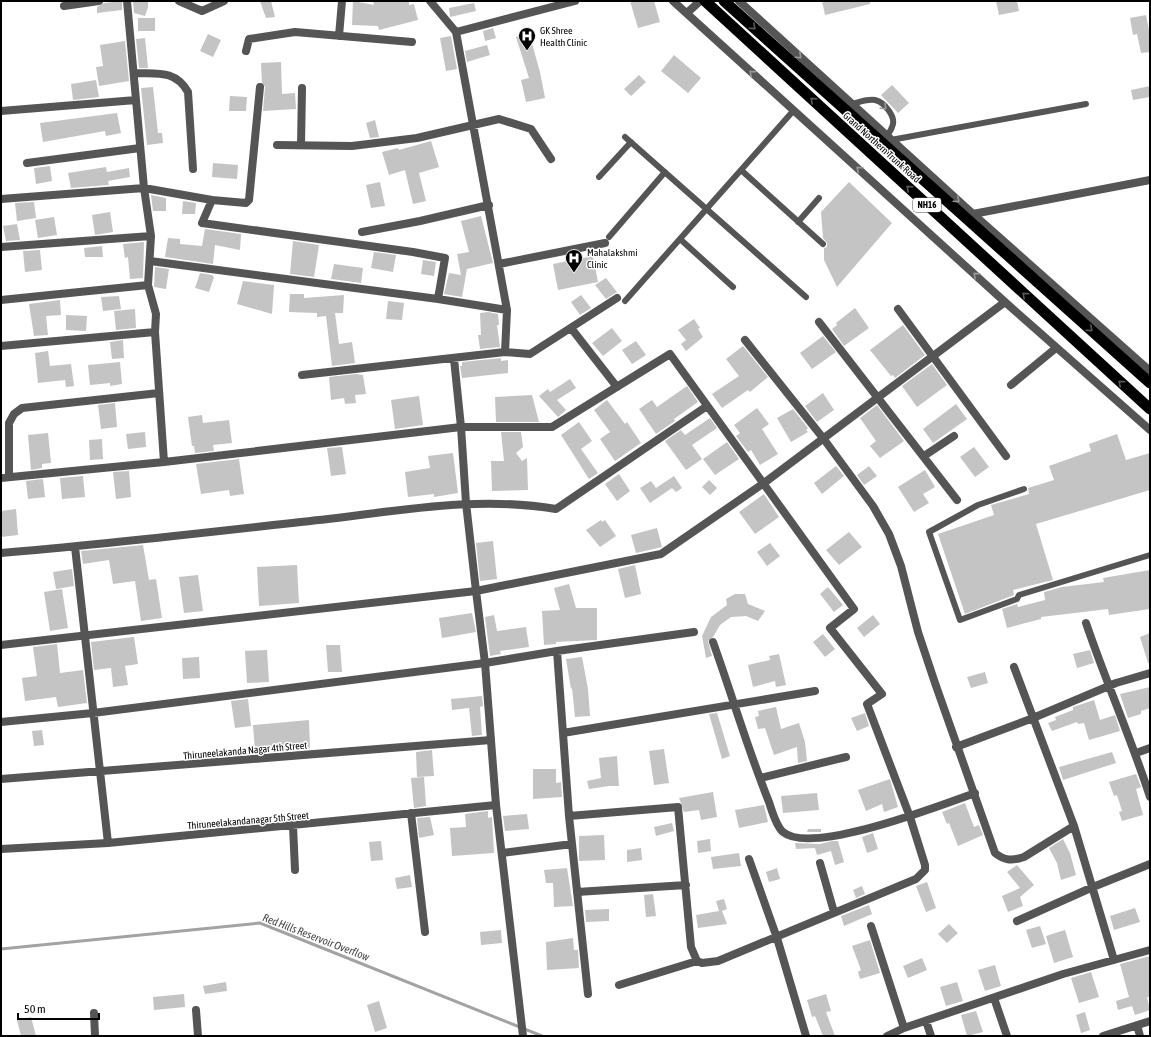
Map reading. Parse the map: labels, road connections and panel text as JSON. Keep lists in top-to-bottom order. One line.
{"streets":{"highway":["Grand Northern Trunk Road","NH16"],"street":["Thiruneelakanda Nagar 4th Street","Thiruneelakandanagar 5th Street"]},"water":["Red Hills Reservoir Overflow"],"places":{"hospital":["GK Shree Health Clinic","Mahalakshmi Clinic"]},"scale_bar":"50 m"}
